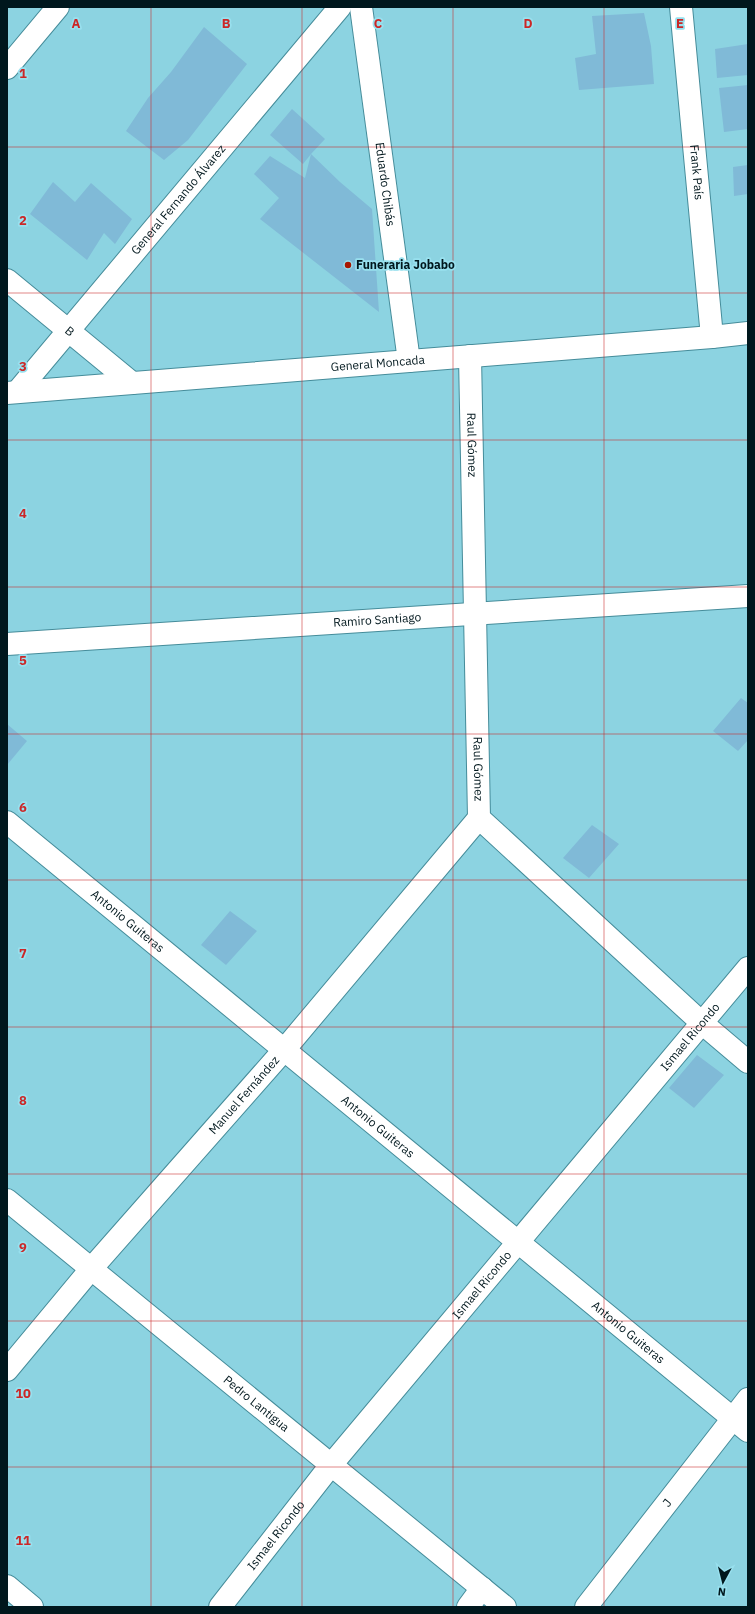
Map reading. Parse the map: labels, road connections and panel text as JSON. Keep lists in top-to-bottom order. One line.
{"streets":{"street":["Frank País","Eduardo Chibás","General Fernando Álvarez","B","General Moncada","Raul Gómez","Ramiro Santiago","Antonio Guiteras","Ismael Ricondo","Manuel Fernández","Pedro Lantigua","J"]},"crossings":[["Frank País","General Moncada"],["Eduardo Chibás","General Moncada"],["General Fernando Álvarez","B"],["General Fernando Álvarez","General Moncada"],["B","General Moncada"],["General Moncada","Raul Gómez"],["Raul Gómez","Ramiro Santiago"],["Raul Gómez","Ismael Ricondo"],["Raul Gómez","Manuel Fernández"],["Antonio Guiteras","Ismael Ricondo"],["Antonio Guiteras","Manuel Fernández"],["Antonio Guiteras","J"],["Ismael Ricondo","Pedro Lantigua"],["Manuel Fernández","Pedro Lantigua"]],"places":["Funeraria Jobabo"],"north":"bottom","grid":{"columns":["A","B","C","D","E"],"rows":["1","2","3","4","5","6","7","8","9","10","11"]}}
